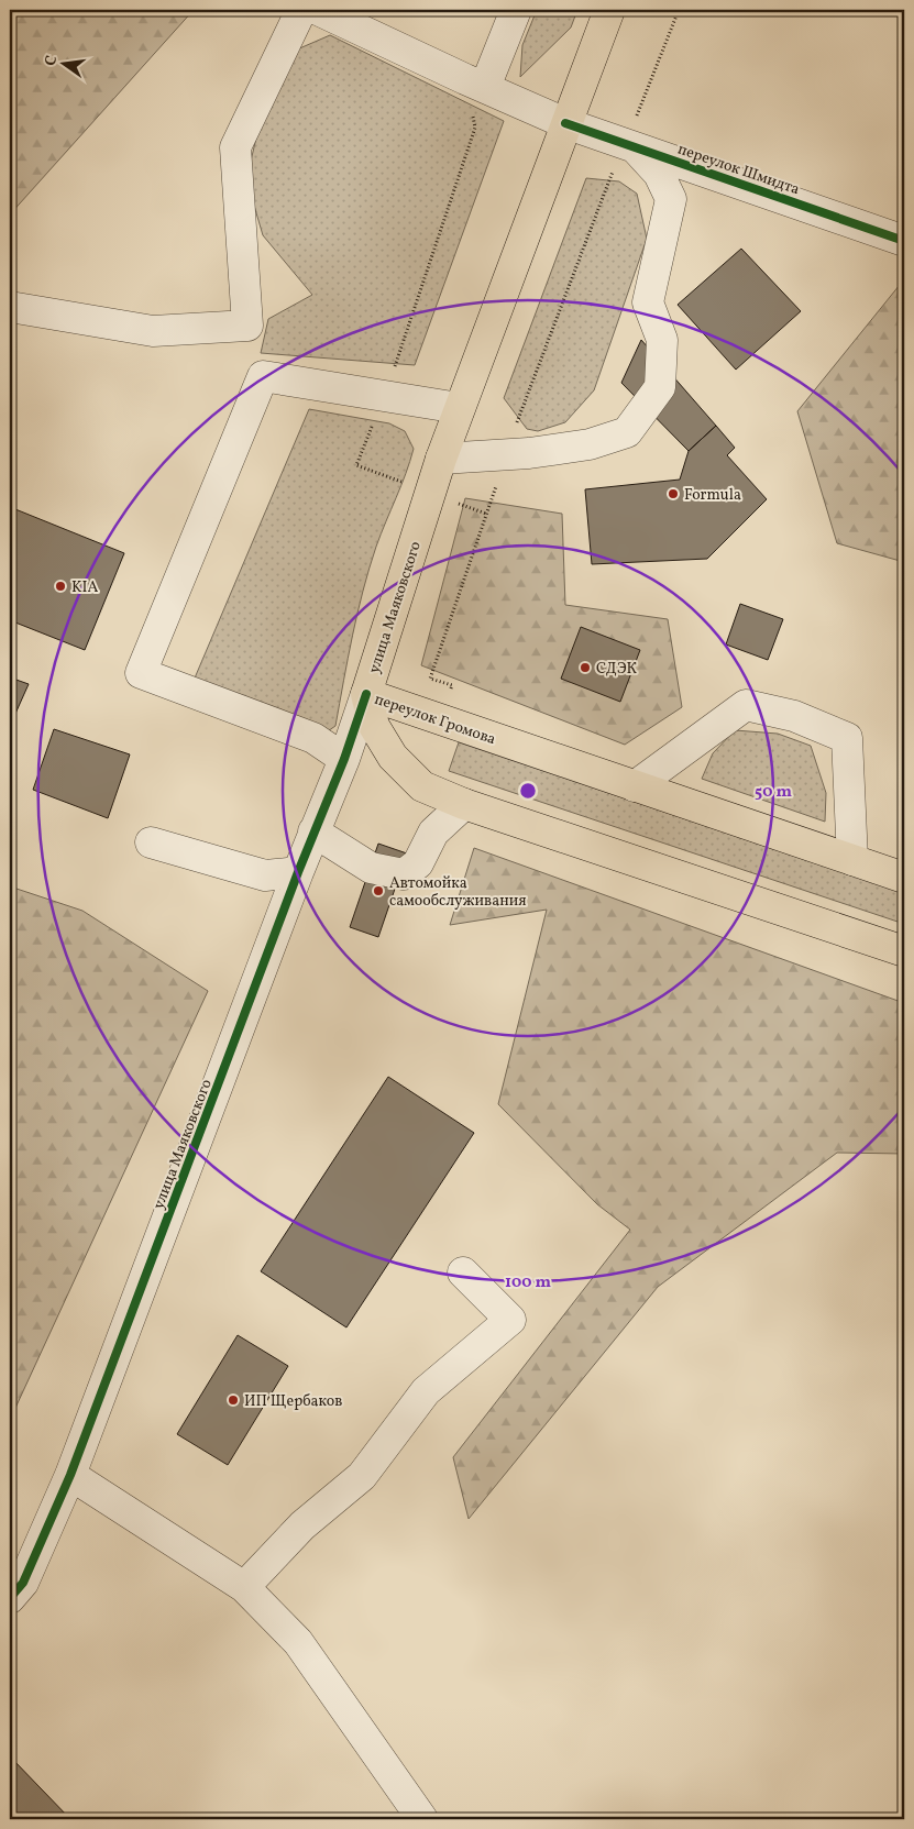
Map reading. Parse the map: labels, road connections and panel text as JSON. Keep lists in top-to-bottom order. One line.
{"streets":{"main road":["улица Маяковского","переулок Громова"],"street":["переулок Шмидта"]},"crossings":[["переулок Шмидта","улица Маяковского"],["улица Маяковского","переулок Громова"]],"places":["Formula","KIA","СДЭК","Автомойка самообслуживания","ИП Щербаков"],"north":"left","rings":["50 m","100 m"]}
